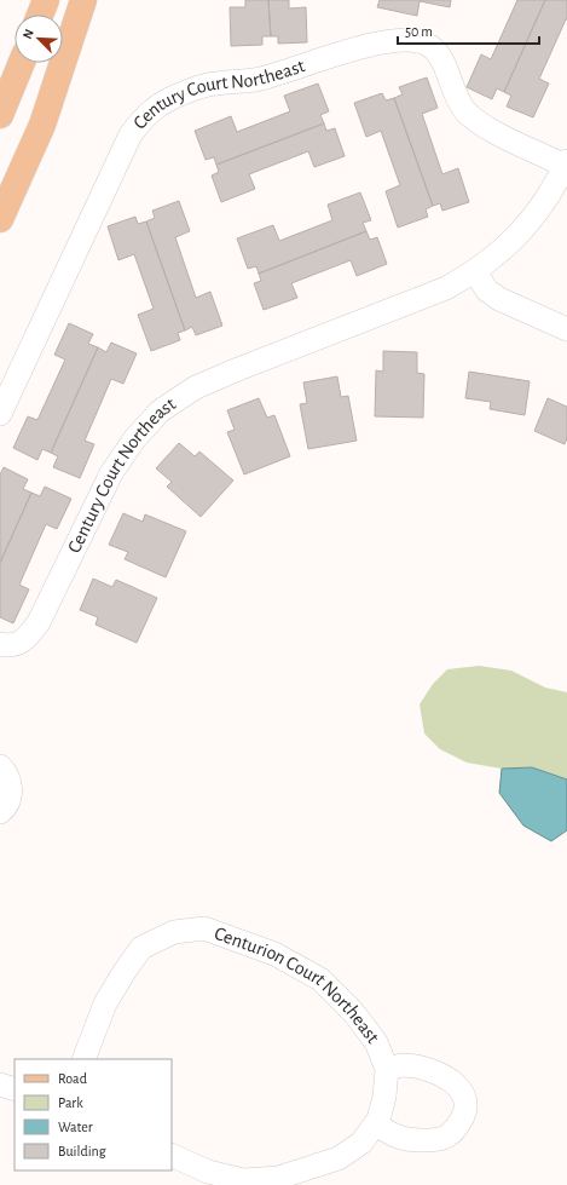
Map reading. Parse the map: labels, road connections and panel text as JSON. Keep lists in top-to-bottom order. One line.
{"streets":{"street":["Century Court Northeast","Centurion Court Northeast"]},"legend":["Road","Park","Water","Building"],"scale_bar":"50 m","north":"top left"}
